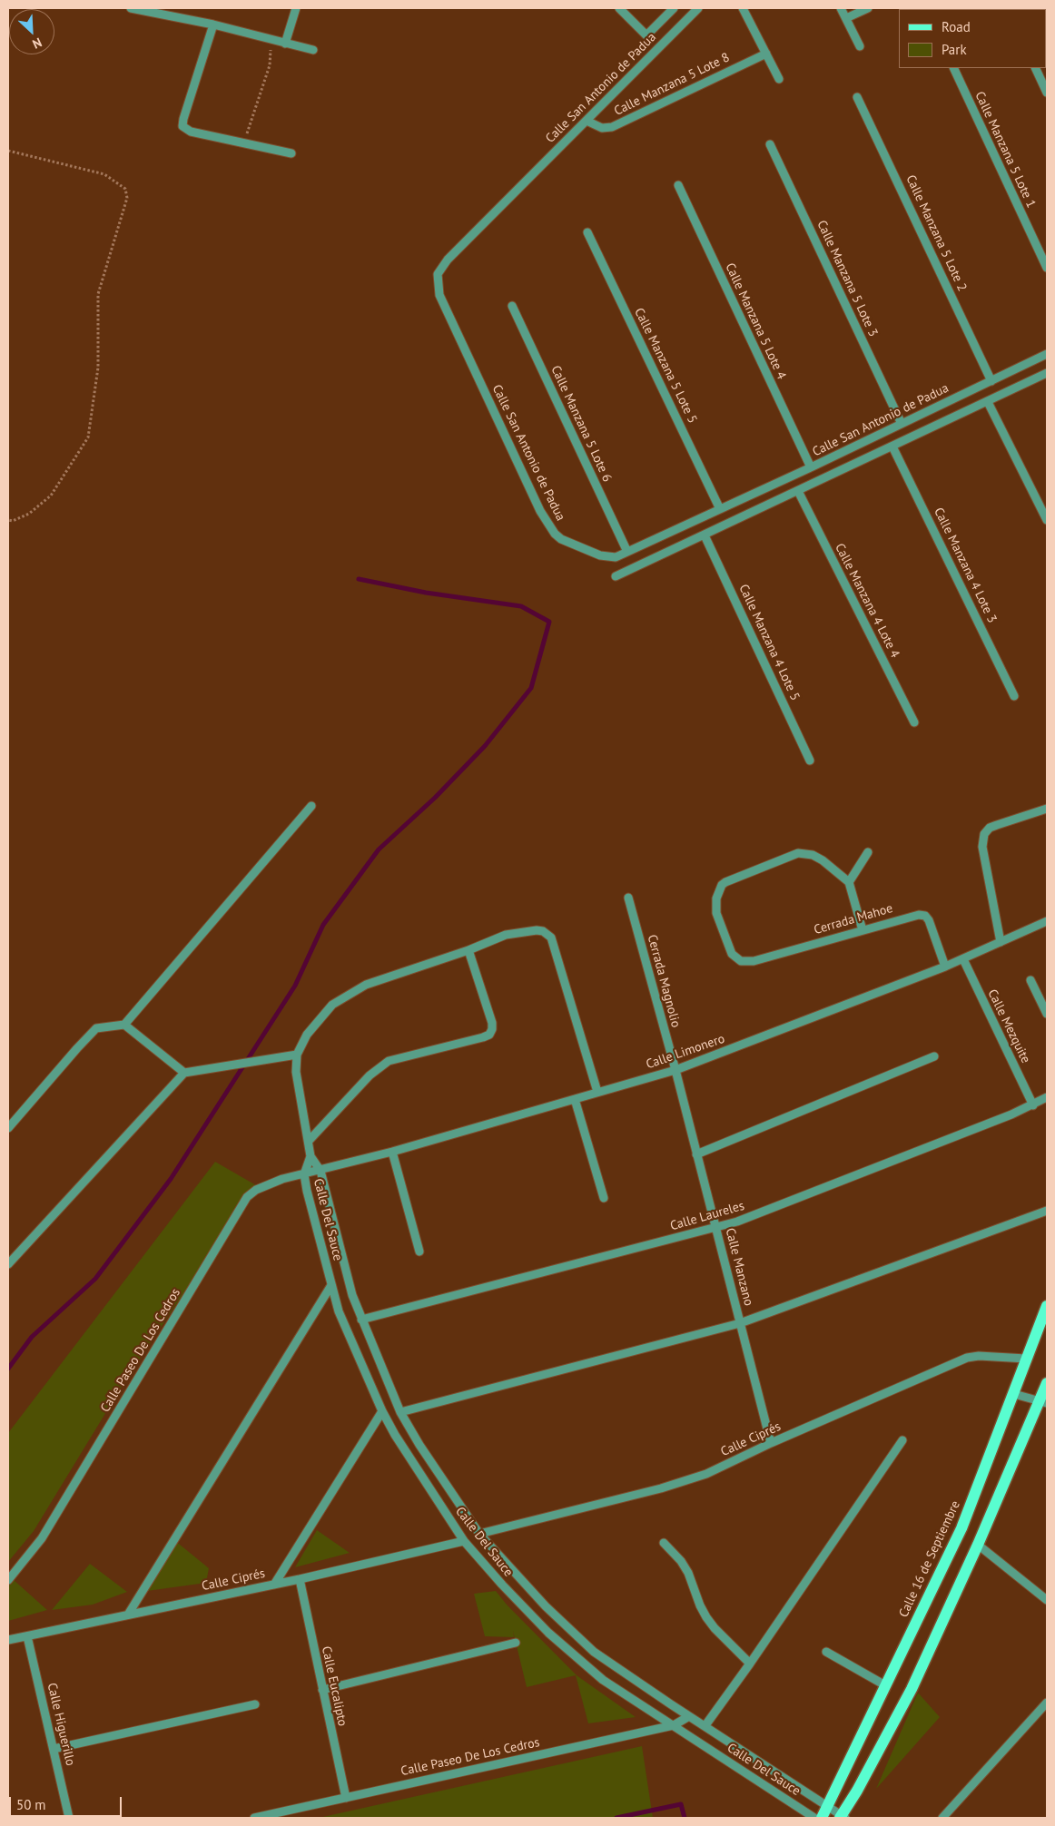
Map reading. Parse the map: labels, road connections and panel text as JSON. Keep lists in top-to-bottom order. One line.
{"streets":{"main road":["Calle 16 de Septiembre"],"street":["Calle Manzana 5 Lote 8","Calle San Antonio de Padua","Calle Manzana 5 Lote 1","Calle Manzana 5 Lote 2","Calle Manzana 5 Lote 3","Calle Manzana 5 Lote 4","Calle Manzana 5 Lote 5","Calle Manzana 5 Lote 6","Calle Manzana 4 Lote 3","Calle Manzana 4 Lote 4","Calle Manzana 4 Lote 5","Cerrada Mahoe","Cerrada Magnolio","Calle Mezquite","Calle Limonero","Calle Laureles","Calle Del Sauce","Calle Manzano","Calle Paseo De Los Cedros","Calle Ciprés","Calle Eucalipto","Calle Higuerillo"]},"crossings":[["Calle Manzana 5 Lote 8","Calle San Antonio de Padua"],["Calle San Antonio de Padua","Calle Manzana 5 Lote 2"],["Calle San Antonio de Padua","Calle Manzana 5 Lote 3"],["Calle San Antonio de Padua","Calle Manzana 5 Lote 4"],["Calle San Antonio de Padua","Calle Manzana 5 Lote 5"],["Calle San Antonio de Padua","Calle Manzana 5 Lote 6"],["Cerrada Mahoe","Calle Limonero"],["Cerrada Magnolio","Calle Limonero"],["Cerrada Magnolio","Calle Manzano"],["Calle Mezquite","Calle Limonero"],["Calle Mezquite","Calle Laureles"],["Calle Limonero","Calle Del Sauce"],["Calle Limonero","Calle Manzano"],["Calle Limonero","Calle Paseo De Los Cedros"],["Calle Laureles","Calle Del Sauce"],["Calle Laureles","Calle Manzano"],["Calle Del Sauce","Calle Paseo De Los Cedros"],["Calle Del Sauce","Calle Ciprés"],["Calle Del Sauce","Calle 16 de Septiembre"],["Calle Manzano","Calle Ciprés"],["Calle Paseo De Los Cedros","Calle Eucalipto"],["Calle Ciprés","Calle 16 de Septiembre"],["Calle Ciprés","Calle Eucalipto"],["Calle Ciprés","Calle Higuerillo"]],"legend":["Road","Park"],"scale_bar":"50 m","north":"bottom right"}
